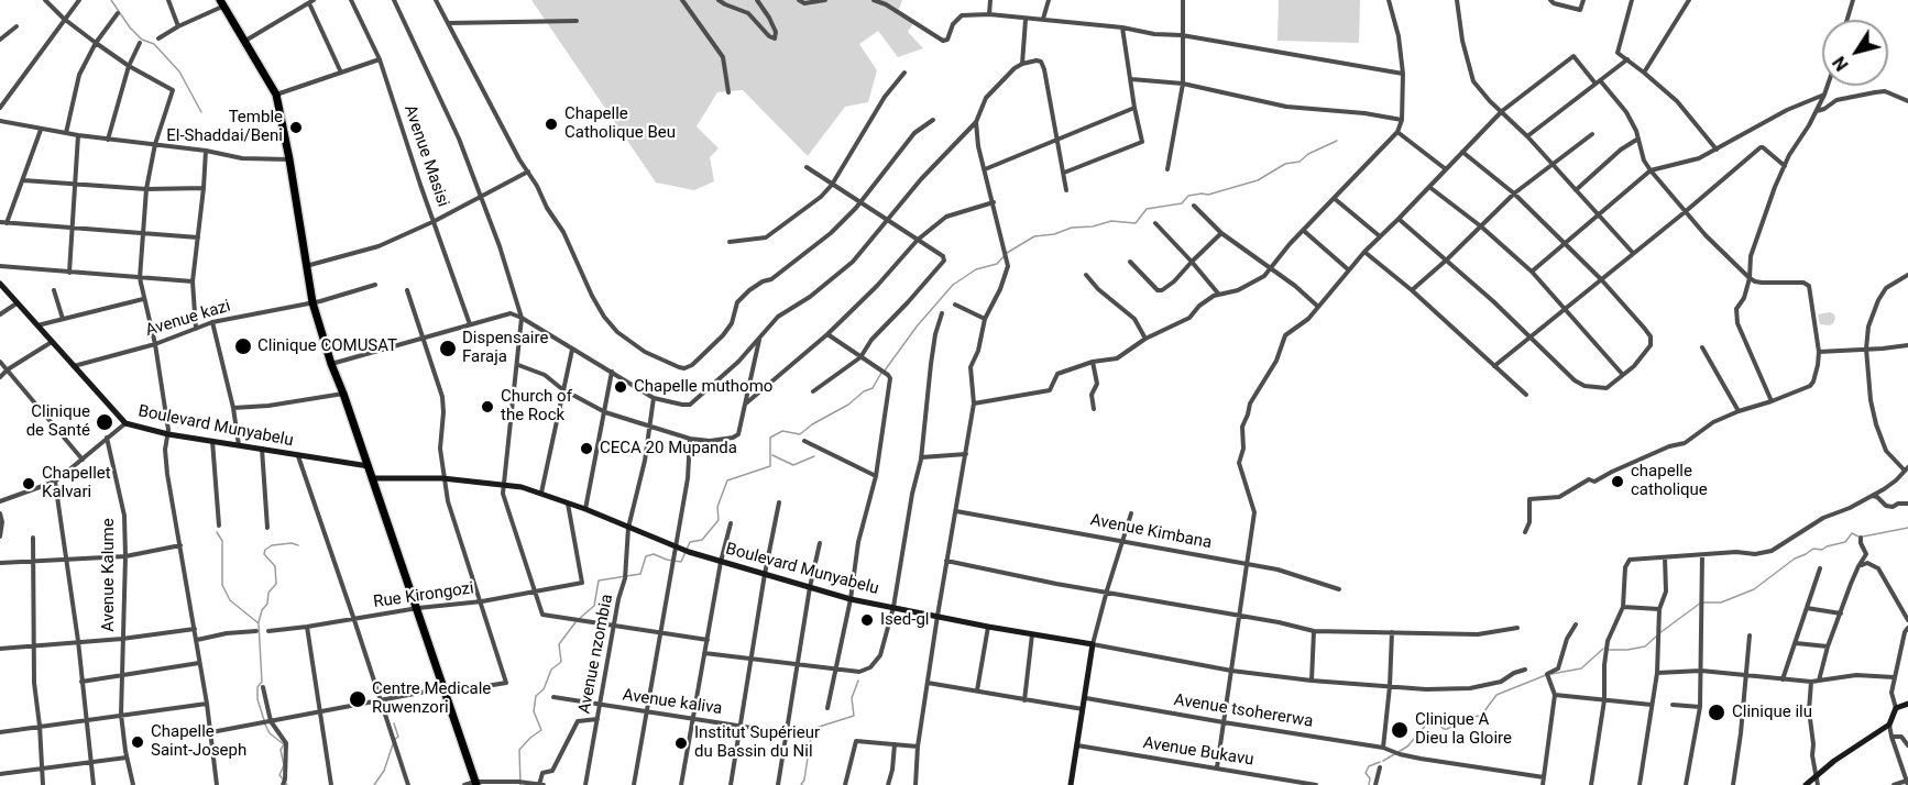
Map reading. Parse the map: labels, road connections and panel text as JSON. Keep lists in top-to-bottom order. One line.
{"streets":{"street":["Avenue Masisi","Avenue kazi","Boulevard Munyabelu","Avenue Kimbana","Avenue Kalume","Rue Kirongozi","Avenue nzombia","Avenue kaliva","Avenue tsohererwa","Avenue Bukavu"]},"crossings":[["Avenue kazi","Boulevard Munyabelu"],["Boulevard Munyabelu","Rue Kirongozi"],["Boulevard Munyabelu","Avenue nzombia"],["Avenue nzombia","Avenue kaliva"]],"places":["Chapelle Catholique Beu","Temble El-Shaddai/Beni","Clinique COMUSAT","Dispensaire Faraja","Chapelle muthomo","Church of the Rock","Clinique de Santé","CECA 20 Mupanda","chapelle catholique","Chapellet Kalvari","Ised-gl","Centre Medicale Ruwenzori","Clinique ilu","Clinique A Dieu la Gloire","Chapelle Saint-Joseph","Institut Supérieur du Bassin du Nil"],"north":"bottom left"}
